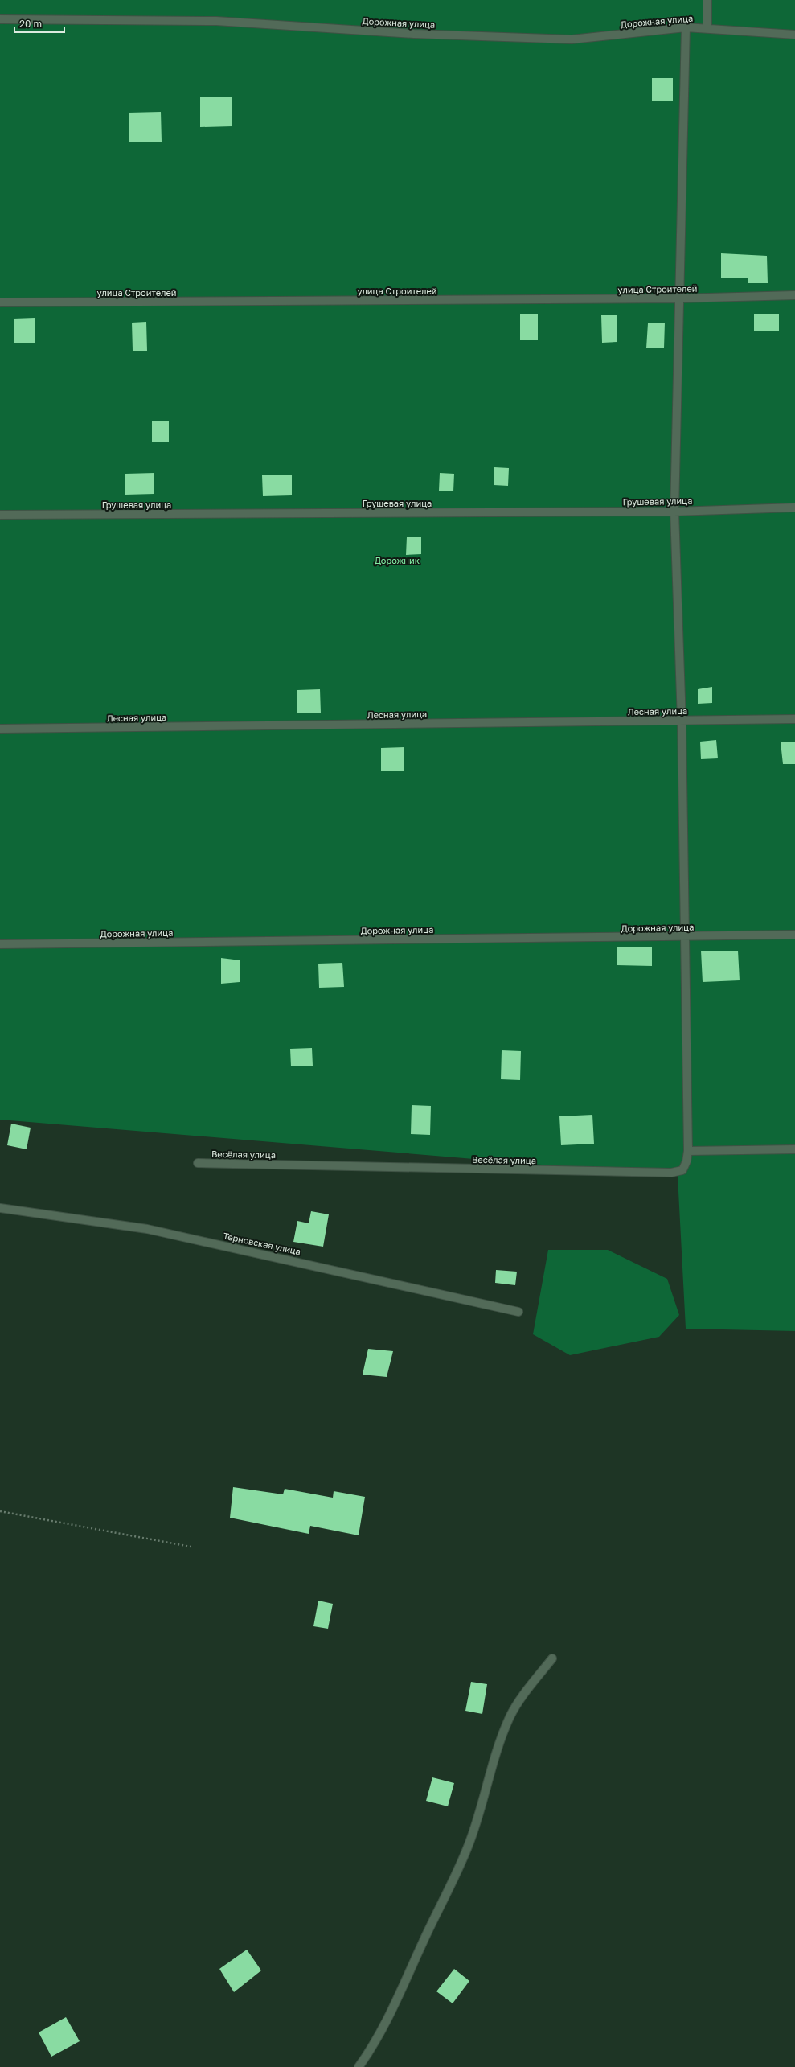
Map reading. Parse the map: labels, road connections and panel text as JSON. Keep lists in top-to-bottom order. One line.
{"streets":{"street":["Дорожная улица","улица Строителей","Грушевая улица","Лесная улица","Весёлая улица","Терновская улица"]},"parks":["Дорожник"],"scale_bar":"20 m"}
